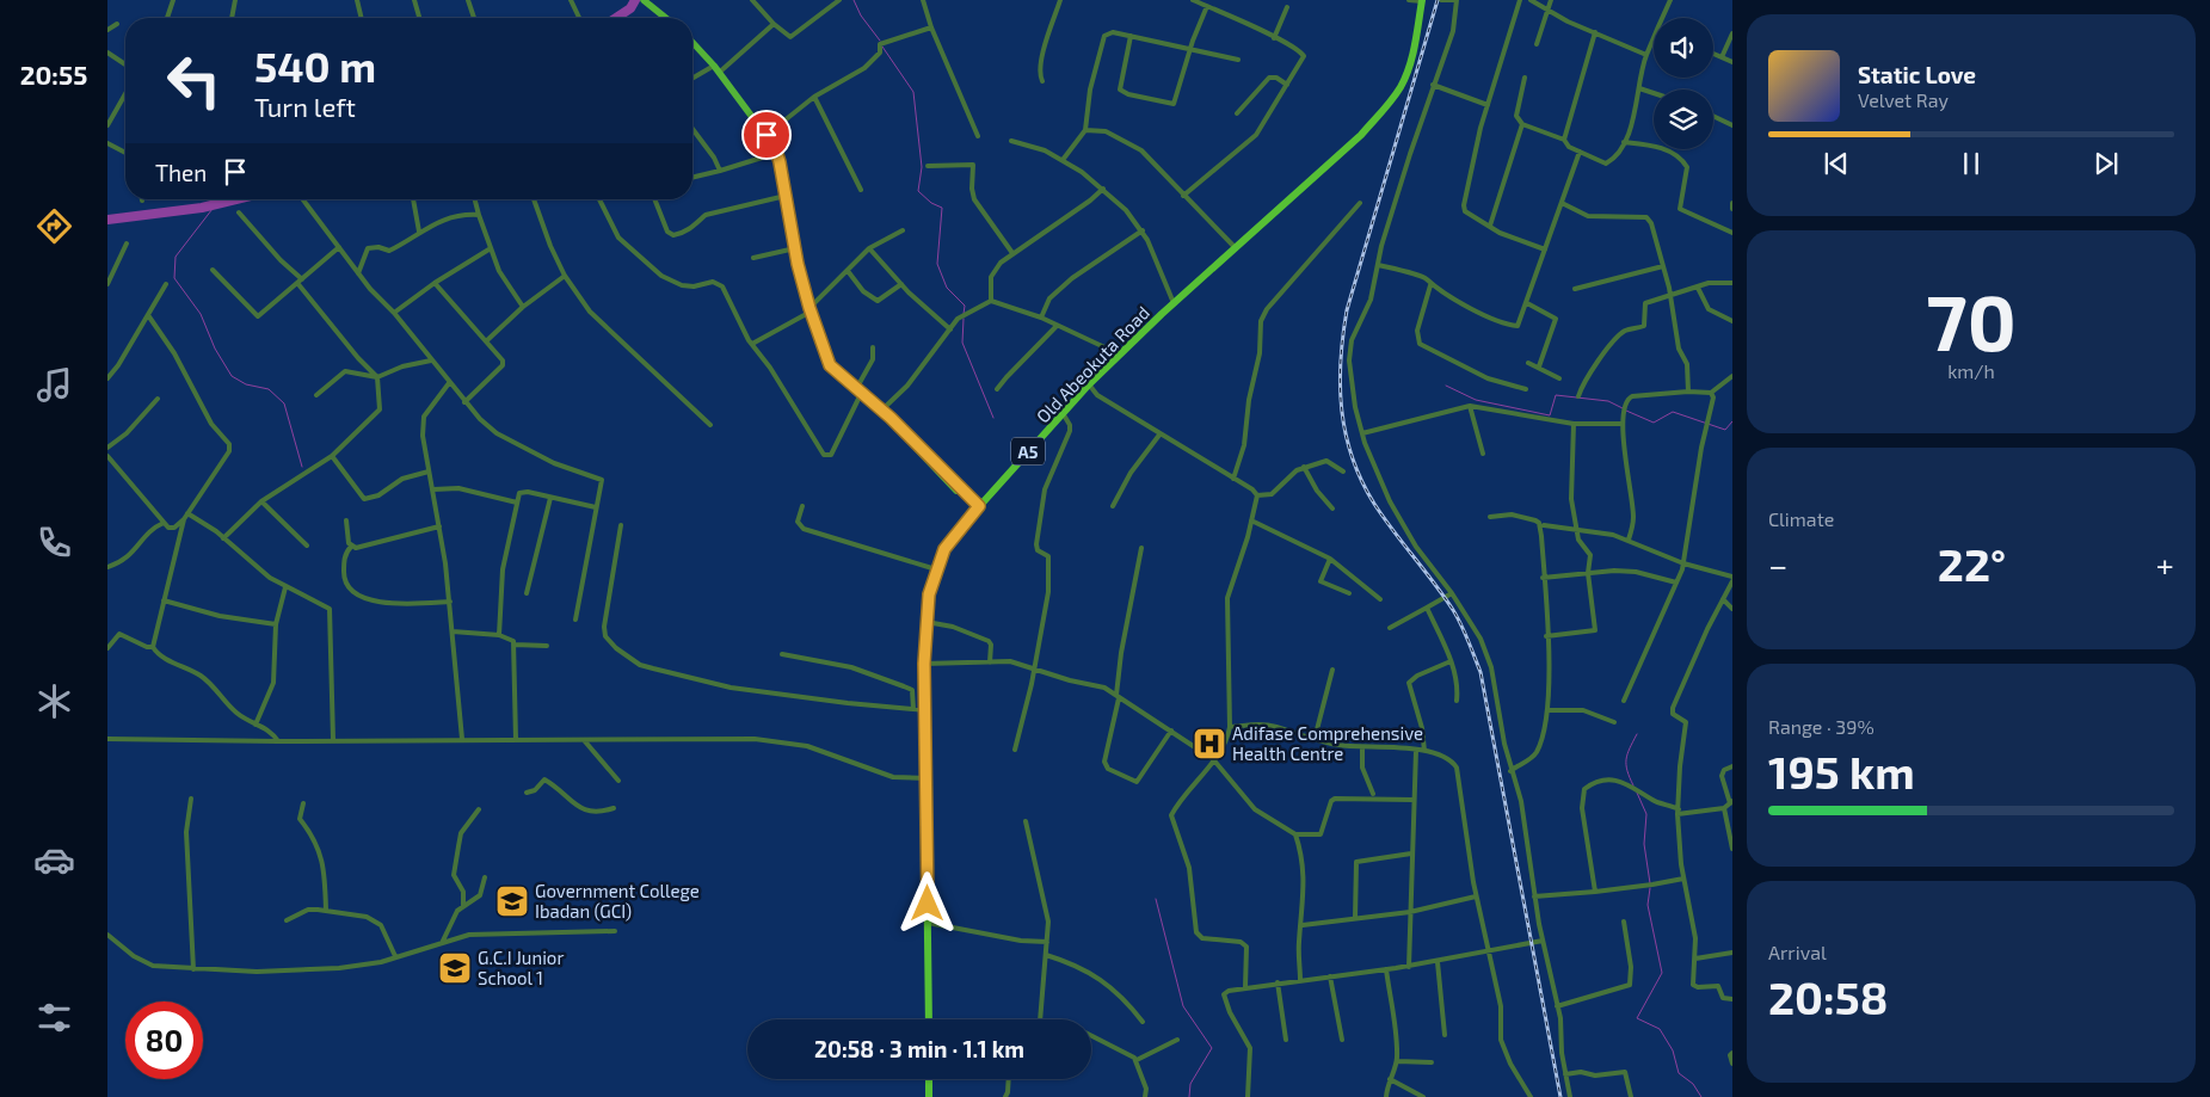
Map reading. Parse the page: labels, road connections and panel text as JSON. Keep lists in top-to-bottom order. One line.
{"streets":{"highway":["Old Abeokuta Road","A5"]},"places":{"hospital":["Adifase Comprehensive Health Centre"],"school or university":["Government College Ibadan (GCI)","G.C.I Junior School 1"]},"page":{"tabs":"20:55","turn":["540 m","Turn left"],"song":["Static Love","Velvet Ray"],"then":"Then","tile":[["70","km/h"],"Climate",["Range · 39%","195 km"],["Arrival","20:58"]],"heat":["−","22°","+"],"limit":"80","trip":"20:58 · 3 min · 1.1 km"}}
